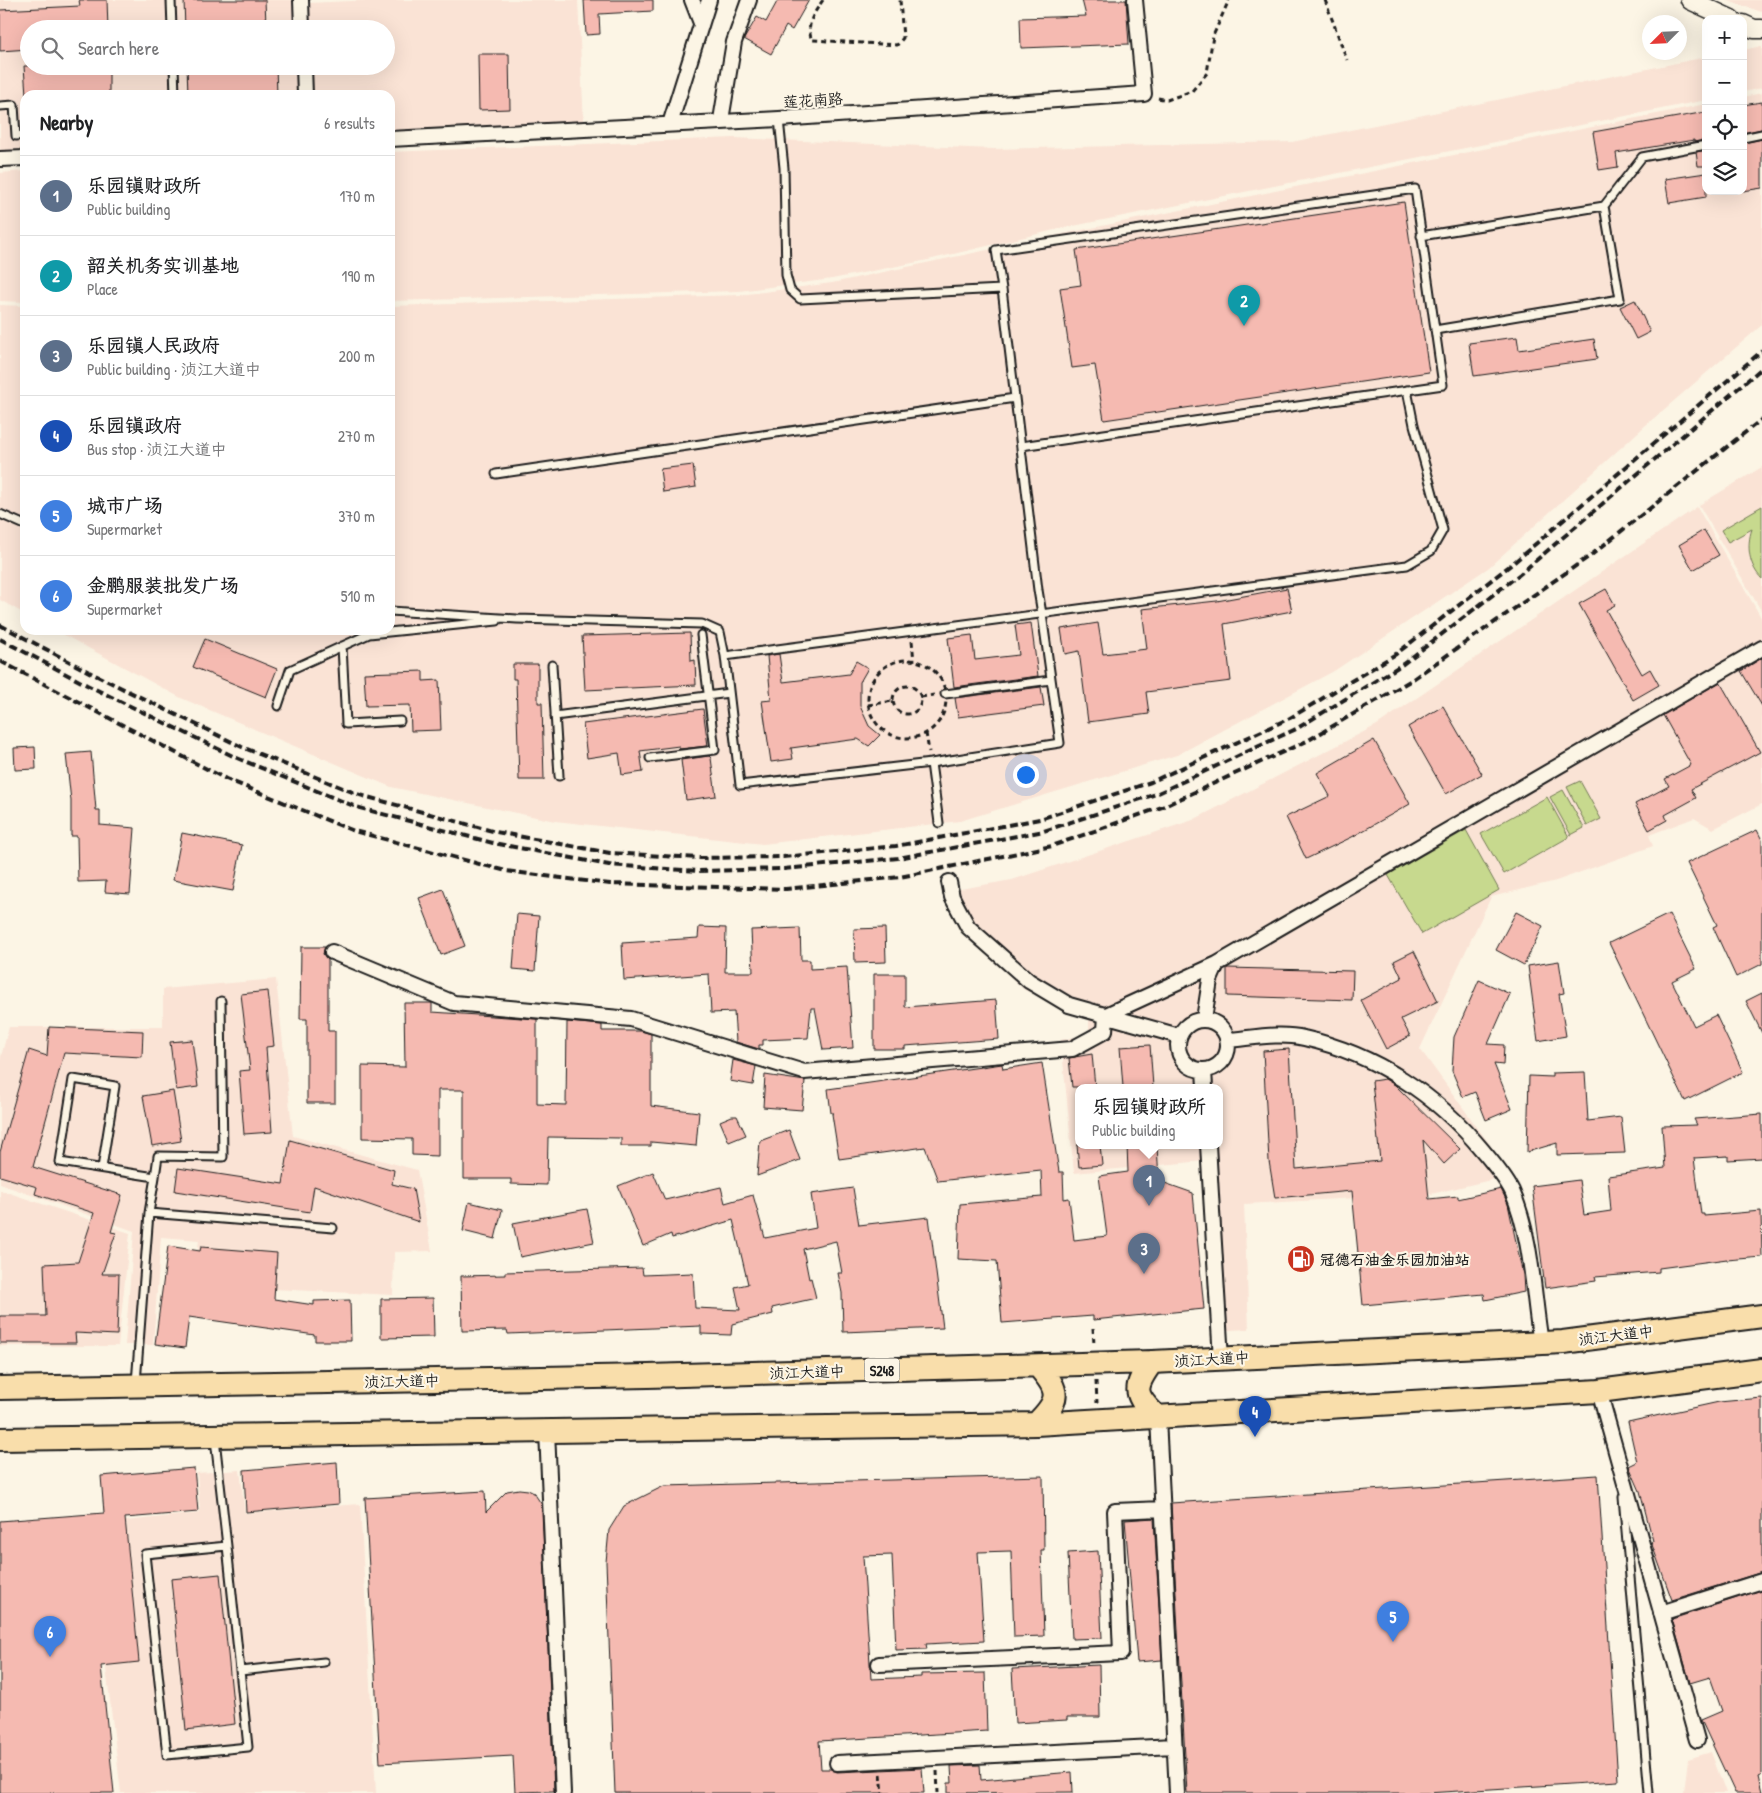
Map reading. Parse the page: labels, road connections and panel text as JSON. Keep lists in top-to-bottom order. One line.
{"streets":{"main road":["浈江大道中","S248"],"street":["莲花南路"]},"places":{"fuel station":["冠德石油金乐园加油站"]},"north":"bottom left","page":{"map_buttons":["+","−"],"search":"Search here","heading":["Nearby","6 results"],"list":[{"mark":"1","name":"乐园镇财政所","note":"Public building","value":"170 m"},{"mark":"2","name":"韶关机务实训基地","note":"Place","value":"190 m"},{"mark":"3","name":"乐园镇人民政府","note":"Public building · 浈江大道中","value":"200 m"},{"mark":"4","name":"乐园镇政府","note":"Bus stop · 浈江大道中","value":"270 m"},{"mark":"5","name":"城市广场","note":"Supermarket","value":"370 m"},{"mark":"6","name":"金鹏服装批发广场","note":"Supermarket","value":"510 m"}],"pins":["2","1","3","4","5","6"],"popup":["乐园镇财政所","Public building"]}}
